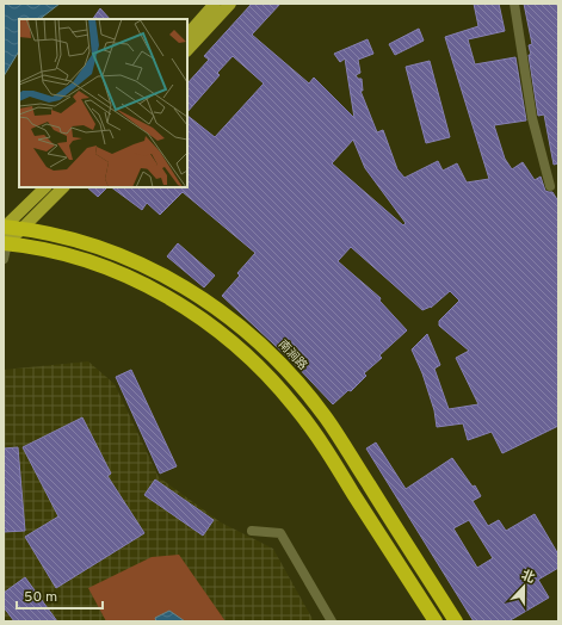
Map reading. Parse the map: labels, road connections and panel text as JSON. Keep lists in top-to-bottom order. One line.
{"streets":{"highway":["南涧路"]},"scale_bar":"50 m","north":"top"}
